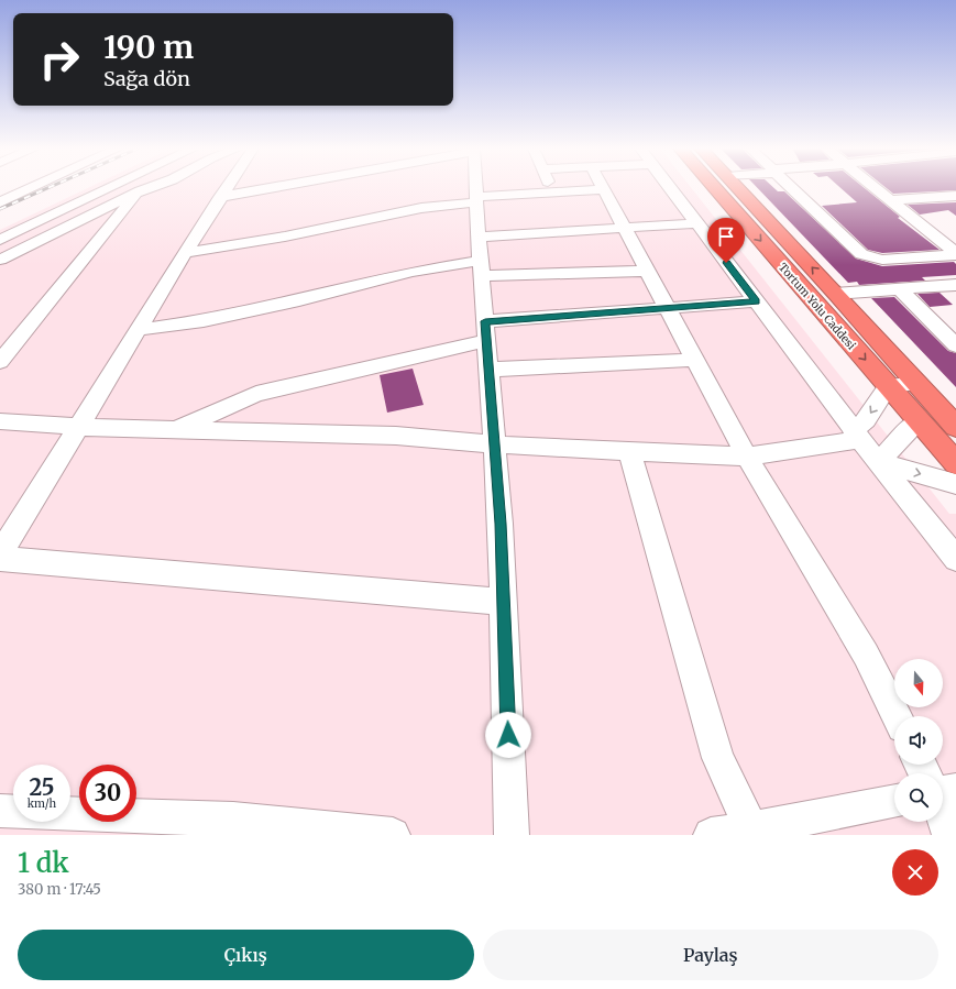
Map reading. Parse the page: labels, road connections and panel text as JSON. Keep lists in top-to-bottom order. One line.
{"streets":{"highway":["Tortum Yolu Caddesi"]},"north":"bottom","page":{"turn":["190 m","Sağa dön"],"speed":"25 km/h","limit":"30","heading":["1 dk","380 m · 17:45"],"buttons":["Çıkış","Paylaş"]}}
